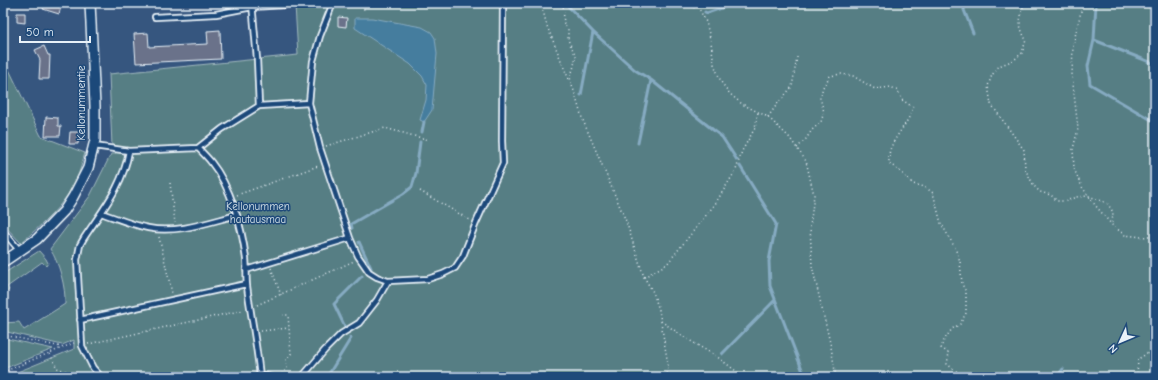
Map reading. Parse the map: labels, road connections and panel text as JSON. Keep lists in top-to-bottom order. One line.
{"streets":{"street":["Kellonummentie"]},"parks":["Kellonummen hautausmaa"],"scale_bar":"50 m","north":"bottom left"}
